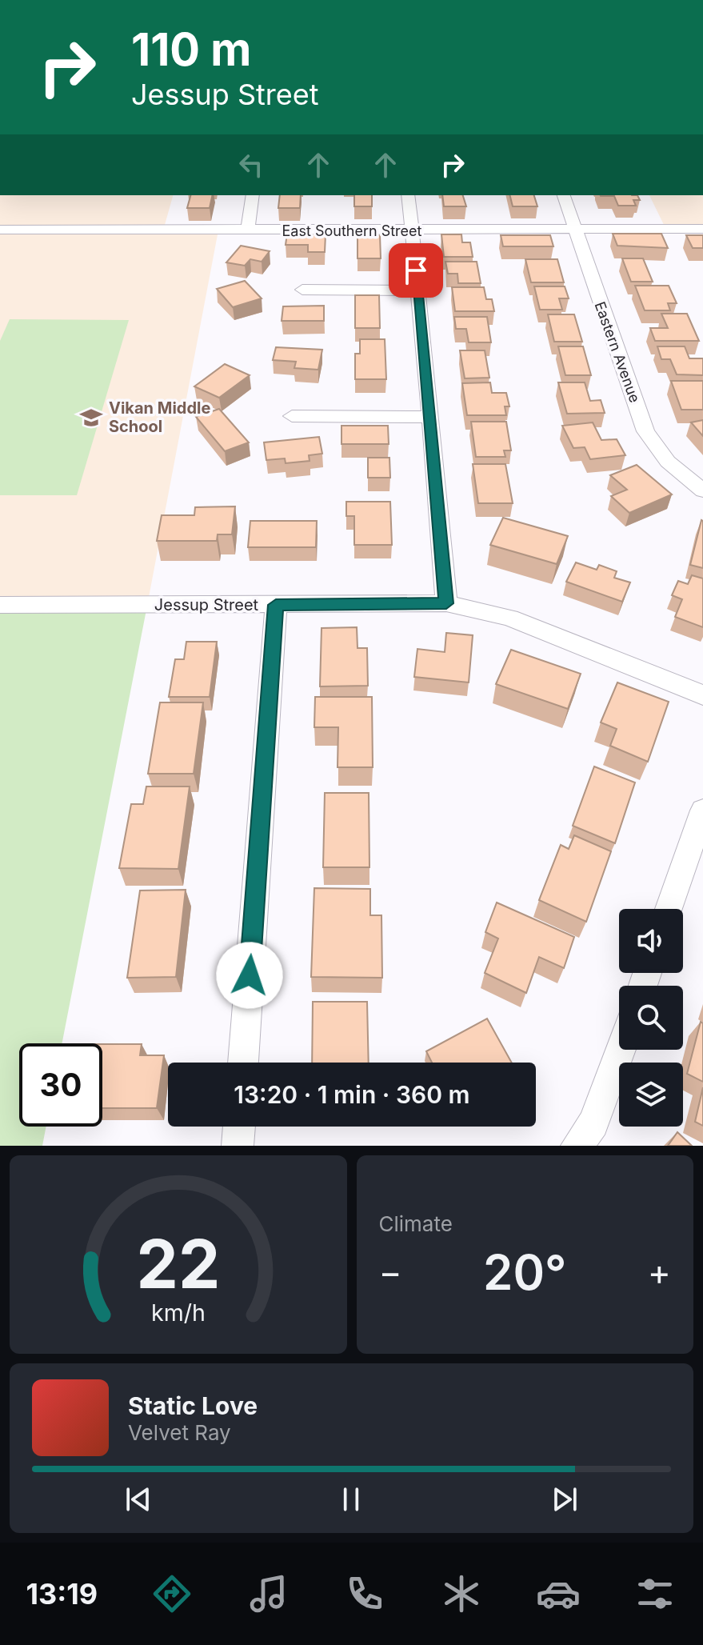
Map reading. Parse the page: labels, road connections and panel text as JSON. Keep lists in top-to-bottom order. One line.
{"streets":{"street":["East Southern Street","Eastern Avenue","Jessup Street"]},"crossings":[["East Southern Street","Eastern Avenue"]],"places":{"school or university":["Vikan Middle School"]},"page":{"turn":["110 m","Jessup Street"],"limit":"30","trip":"13:20 · 1 min · 360 m","tile":"Climate","heat":["−","20°","+"],"song":["Static Love","Velvet Ray"],"tabs":"13:19","gauge":["22","km/h"]}}
